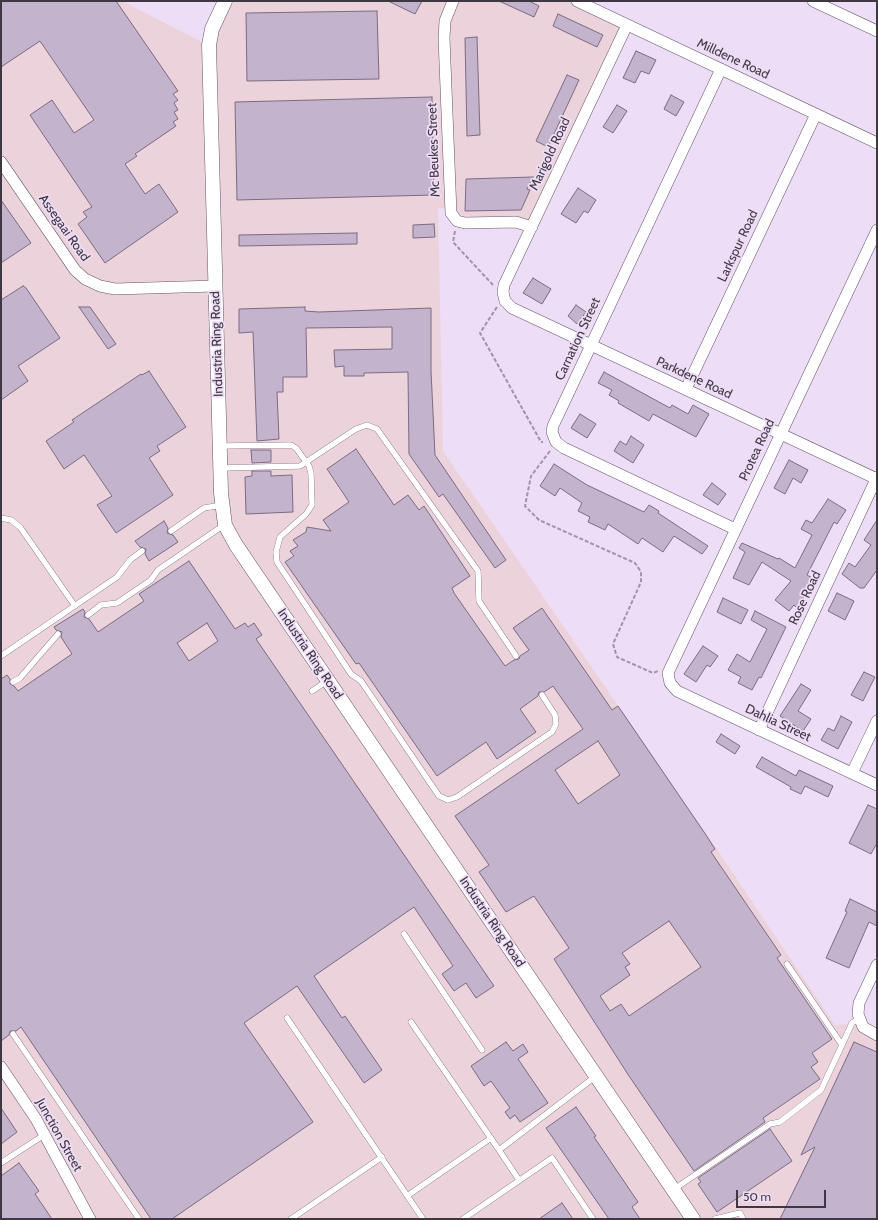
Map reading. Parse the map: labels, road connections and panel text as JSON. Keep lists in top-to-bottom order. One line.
{"streets":{"street":["Milldene Road","Mc Beukes Street","Marigold Road","Assegaai Road","Larkspur Road","Carnation Street","Industria Ring Road","Parkdene Road","Protea Road","Rose Road","Dahlia Street","Junction Street"]},"crossings":[["Milldene Road","Marigold Road"],["Milldene Road","Larkspur Road"],["Milldene Road","Carnation Street"],["Marigold Road","Parkdene Road"],["Assegaai Road","Industria Ring Road"],["Larkspur Road","Parkdene Road"],["Carnation Street","Parkdene Road"],["Parkdene Road","Protea Road"],["Parkdene Road","Rose Road"],["Protea Road","Dahlia Street"],["Rose Road","Dahlia Street"]],"scale_bar":"50 m"}
